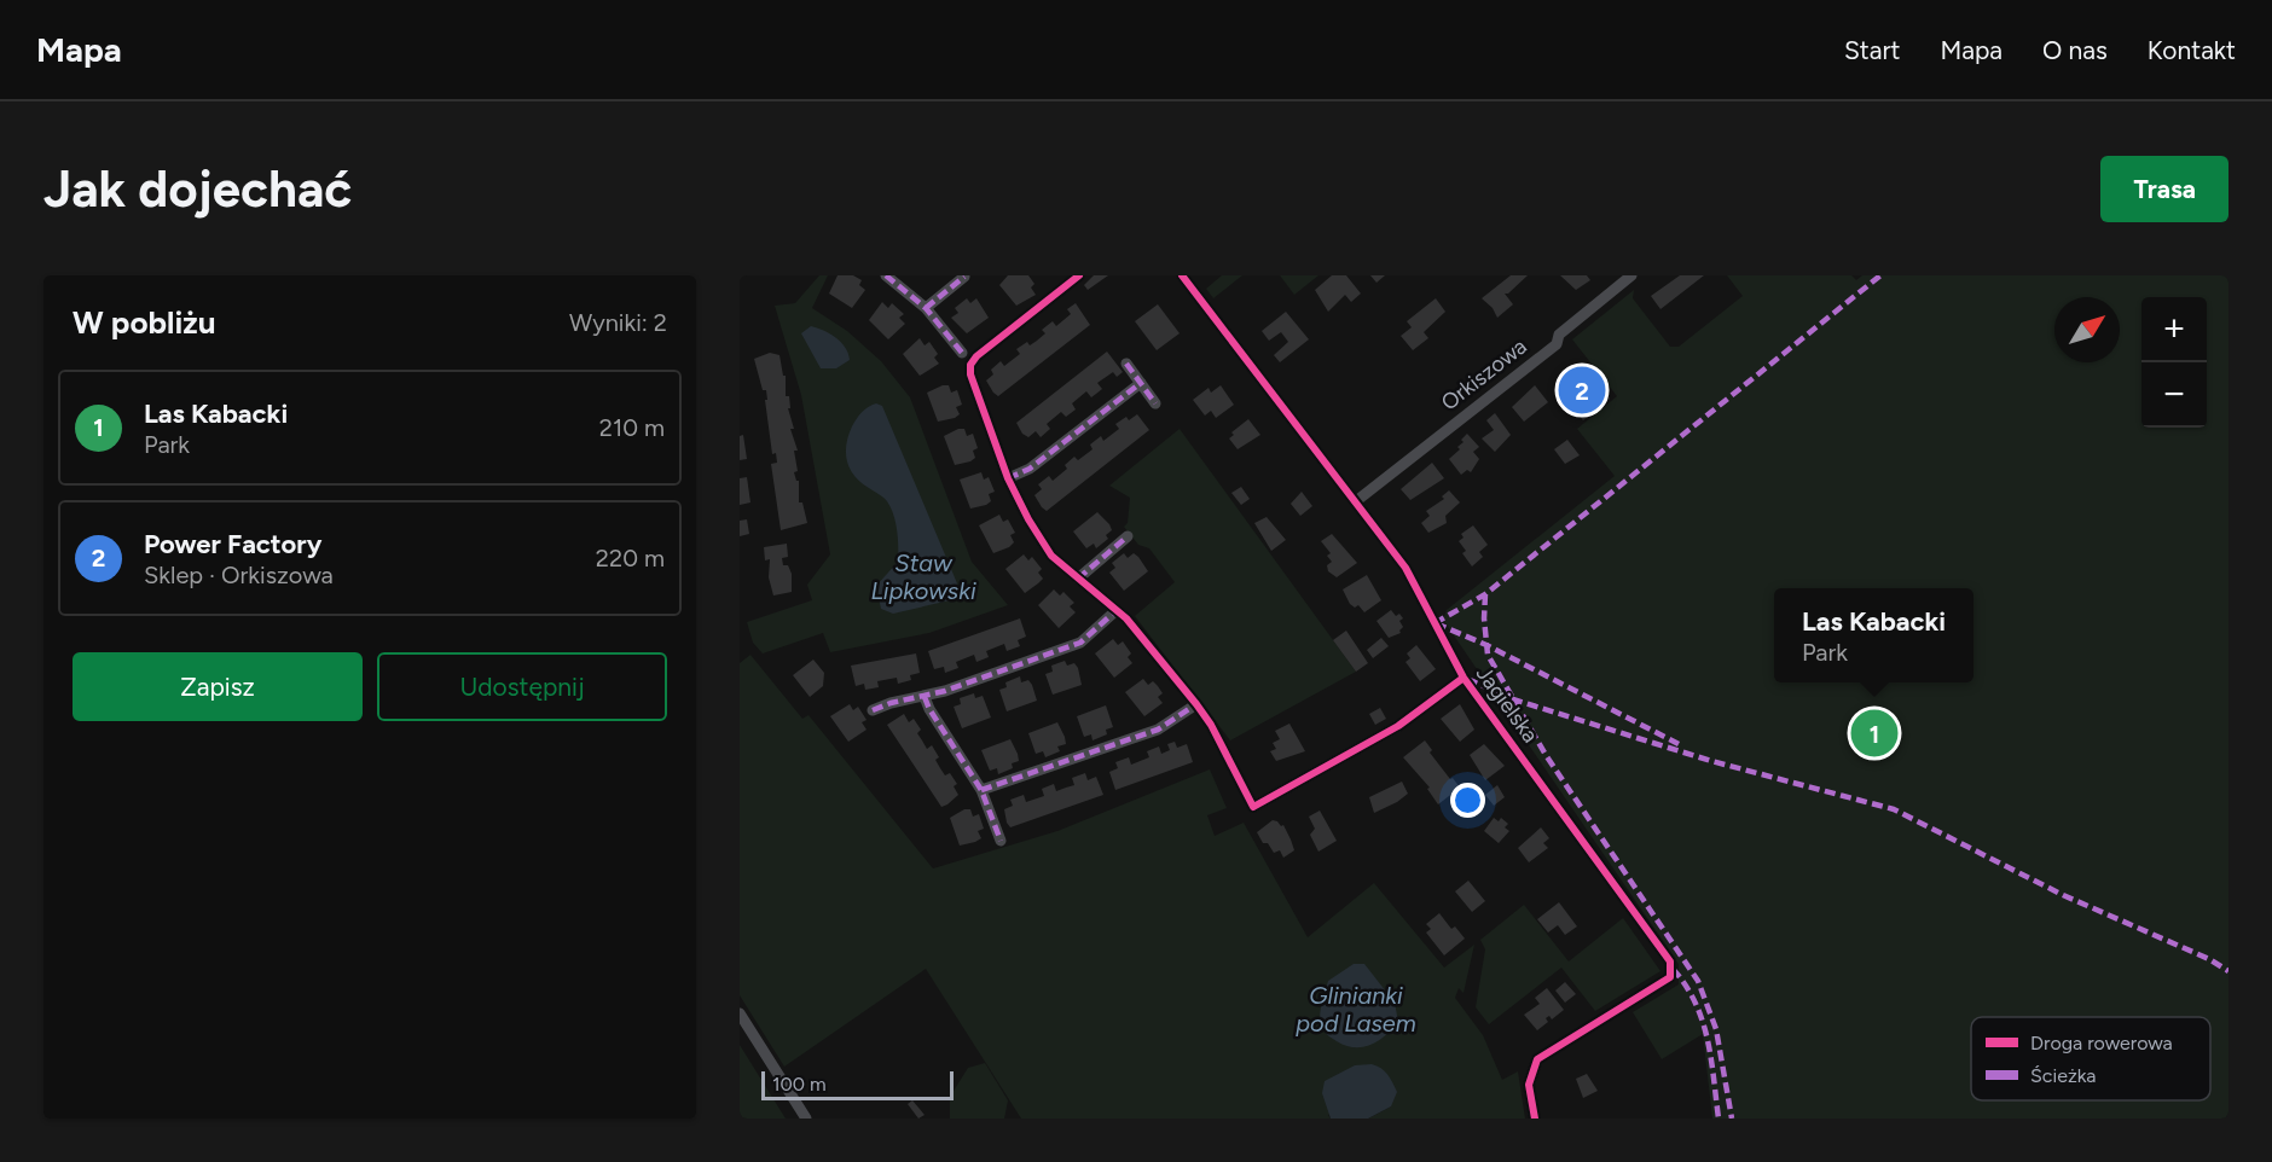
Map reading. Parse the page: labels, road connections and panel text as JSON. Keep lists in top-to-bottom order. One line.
{"streets":{"street":["Orkiszowa","Jagielska"]},"crossings":[["Orkiszowa","Jagielska"]],"water":["Staw Lipkowski","Glinianki pod Lasem"],"legend":["Droga rowerowa","Ścieżka"],"scale_bar":"100 m","north":"top right","page":{"header":"Mapa","nav":["Start","Mapa","O nas","Kontakt"],"buttons":["Trasa",["Zapisz","Udostępnij"]],"title":"Jak dojechać","heading":["W pobliżu","Wyniki: 2"],"map_buttons":["+","−"],"pins":["2","1"],"list":[{"mark":"1","name":"Las Kabacki","note":"Park","value":"210 m"},{"mark":"2","name":"Power Factory","note":"Sklep · Orkiszowa","value":"220 m"}],"popup":["Las Kabacki","Park"],"scale":"100 m"}}
